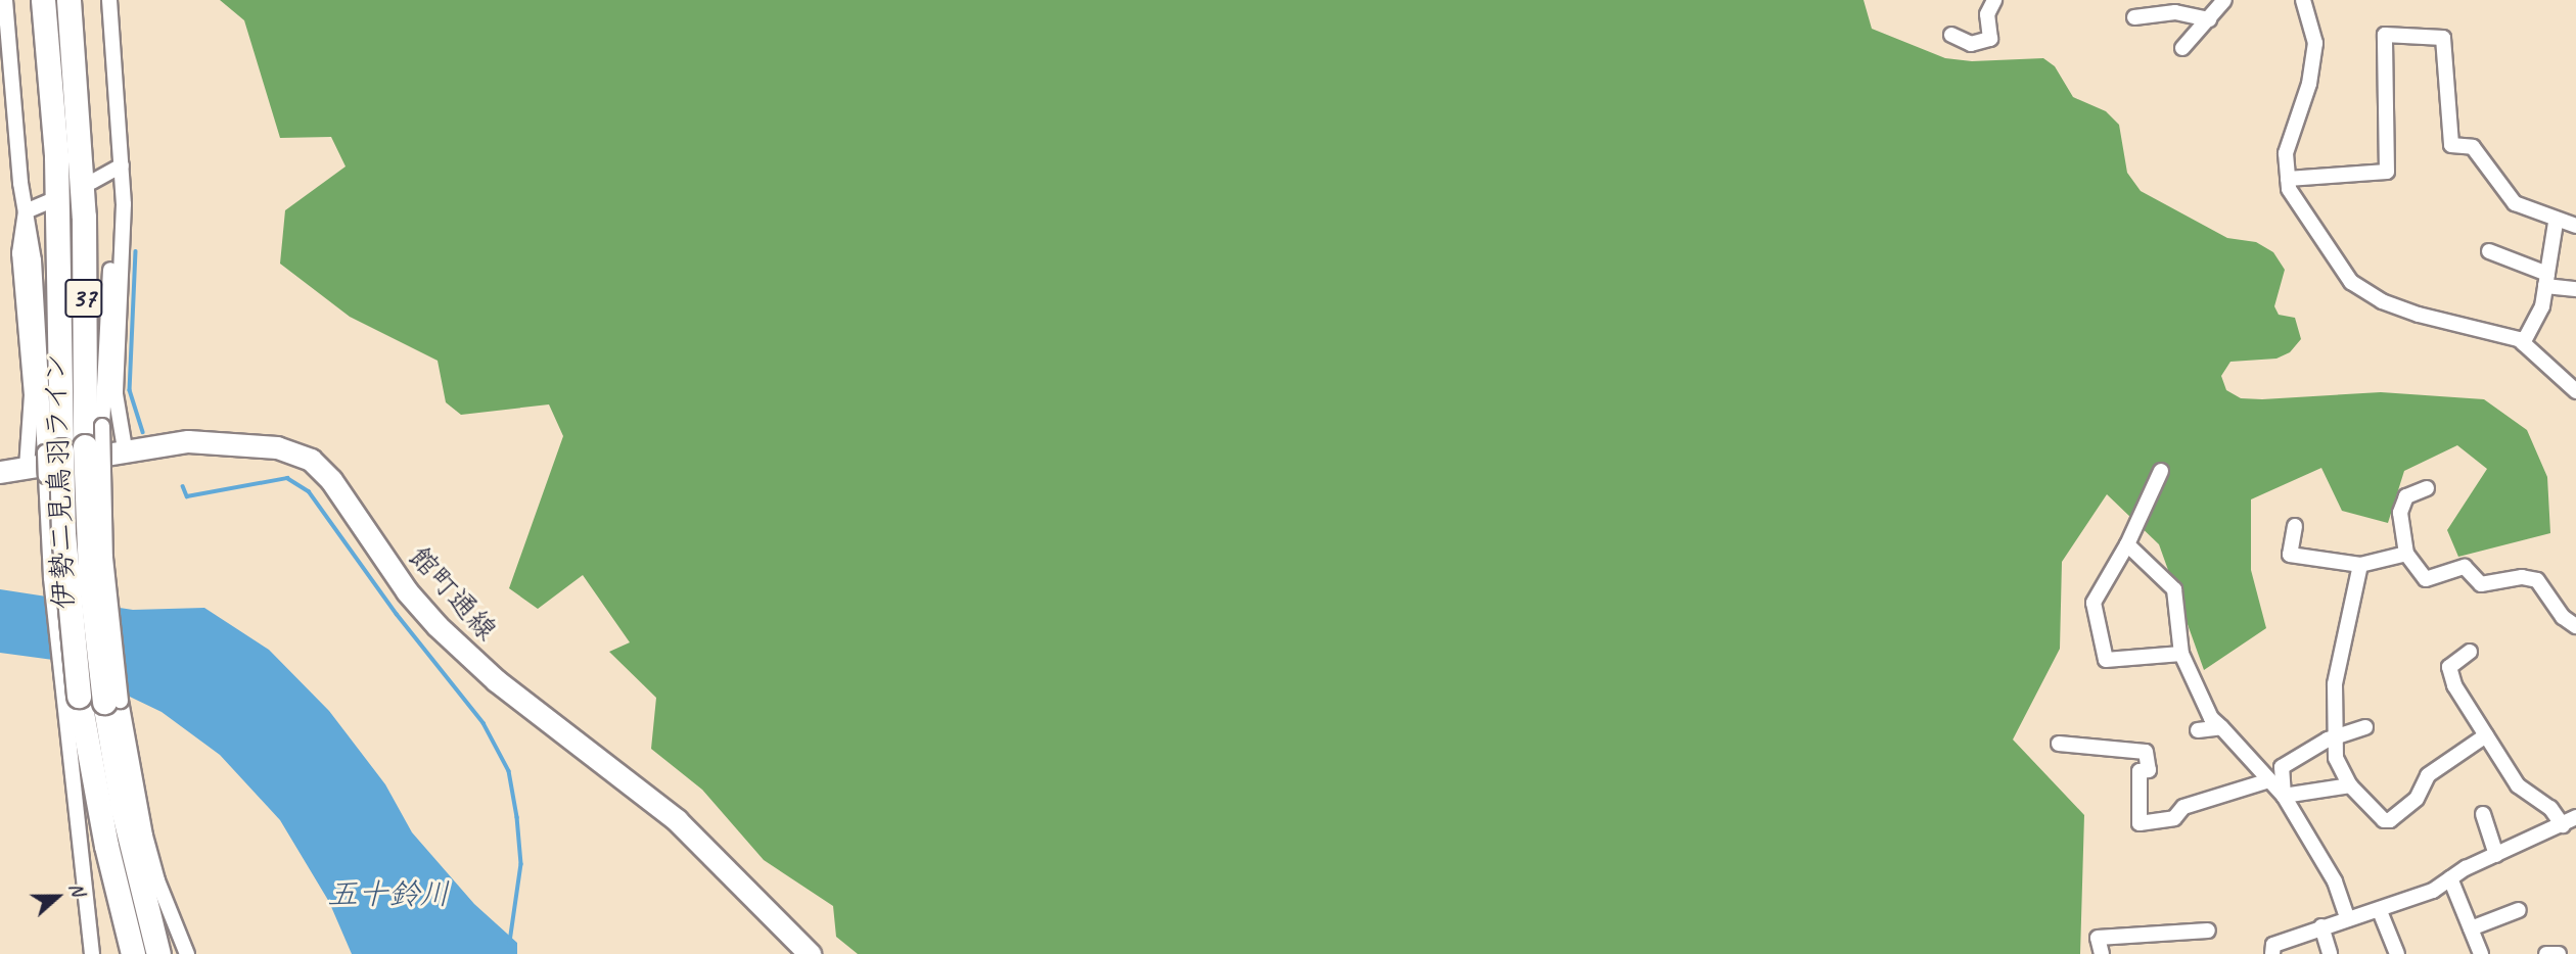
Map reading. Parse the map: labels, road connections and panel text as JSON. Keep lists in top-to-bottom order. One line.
{"streets":{"main road":["37","伊勢二見鳥羽ライン","館町通線"]},"water":["五十鈴川"],"north":"right"}
